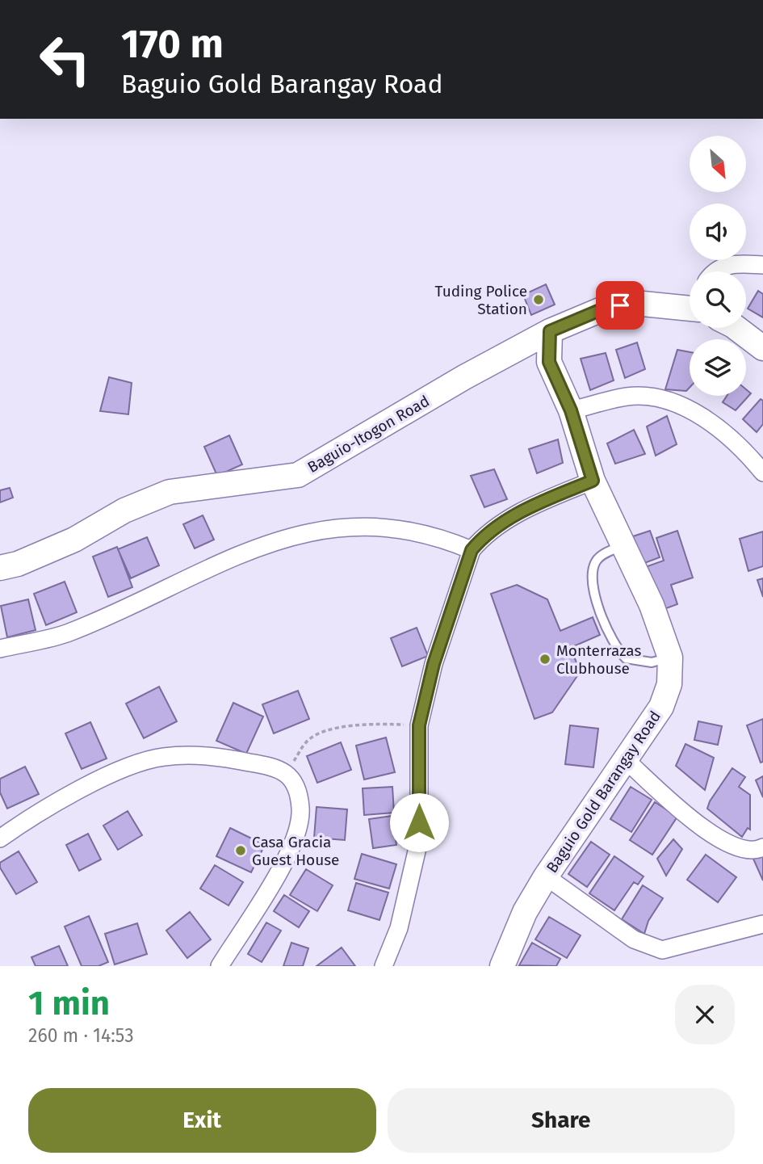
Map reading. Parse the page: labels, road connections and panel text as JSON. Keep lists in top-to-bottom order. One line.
{"streets":{"main road":["Baguio-Itogon Road","Baguio Gold Barangay Road"]},"crossings":[["Baguio-Itogon Road","Baguio Gold Barangay Road"]],"places":["Tuding Police Station","Monterrazas Clubhouse","Casa Gracia Guest House"],"north":"bottom right","page":{"turn":["170 m","Baguio Gold Barangay Road"],"heading":["1 min","260 m · 14:53"],"buttons":["Exit","Share"]}}
